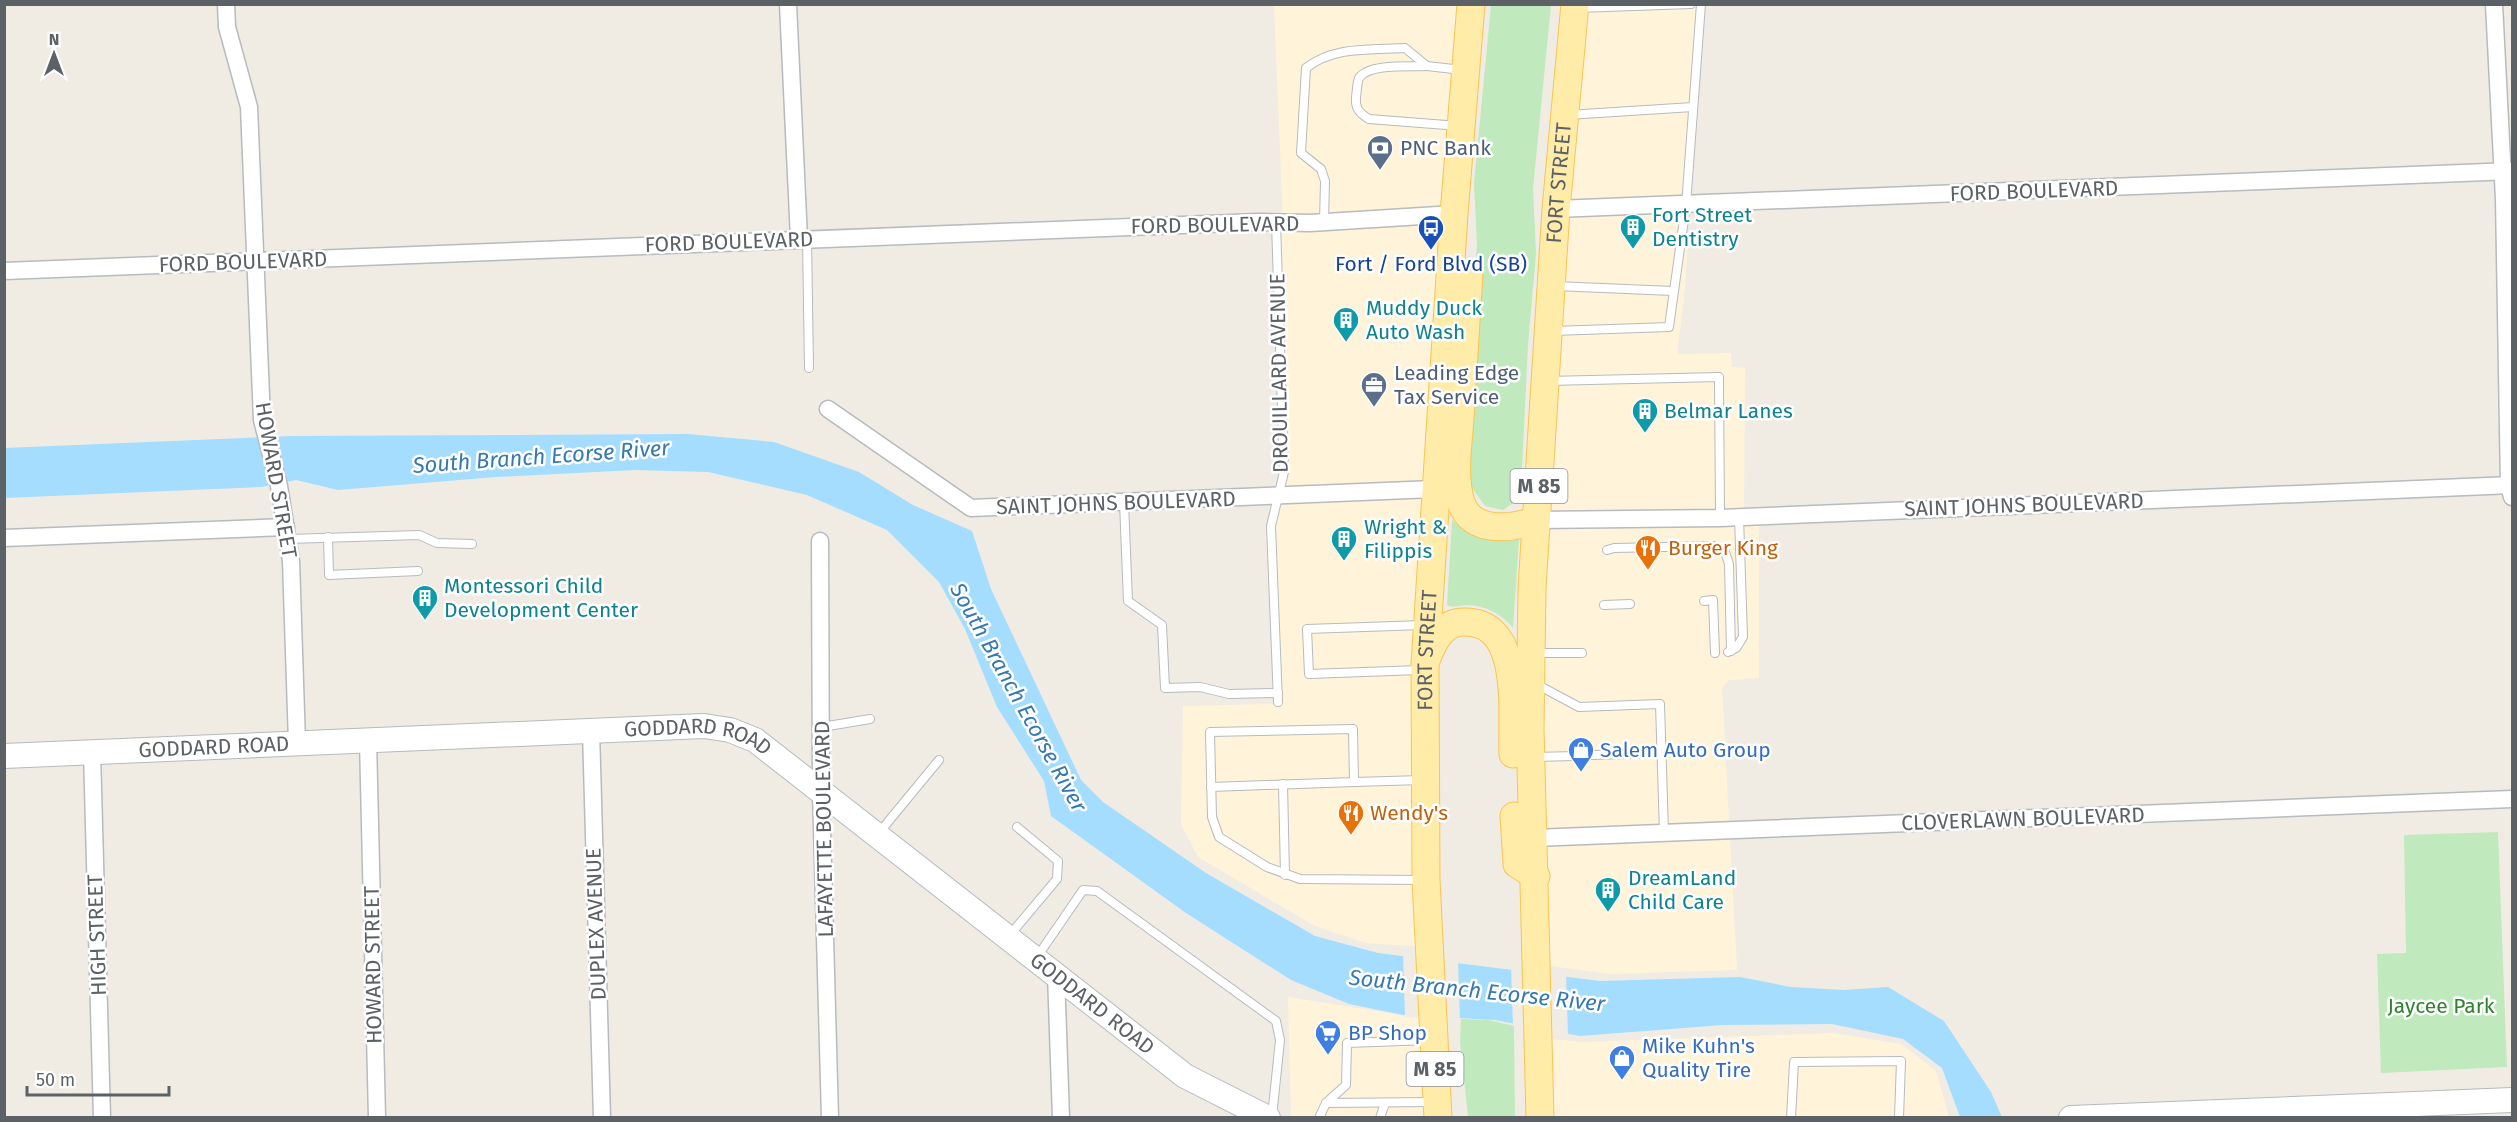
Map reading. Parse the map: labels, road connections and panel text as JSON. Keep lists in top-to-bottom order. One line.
{"streets":{"main road":["FORT STREET","M 85"],"street":["FORD BOULEVARD","HOWARD STREET","SAINT JOHNS BOULEVARD","GODDARD ROAD","CLOVERLAWN BOULEVARD","LAFAYETTE BOULEVARD","DUPLEX AVENUE","HIGH STREET"],"lane":["DROUILLARD AVENUE"]},"crossings":[["FORT STREET","FORD BOULEVARD"],["FORT STREET","SAINT JOHNS BOULEVARD"],["FORT STREET","CLOVERLAWN BOULEVARD"],["FORD BOULEVARD","DROUILLARD AVENUE"],["FORD BOULEVARD","HOWARD STREET"],["DROUILLARD AVENUE","SAINT JOHNS BOULEVARD"],["HOWARD STREET","GODDARD ROAD"],["GODDARD ROAD","LAFAYETTE BOULEVARD"],["GODDARD ROAD","DUPLEX AVENUE"],["GODDARD ROAD","HIGH STREET"]],"water":["South Branch Ecorse River"],"parks":["Jaycee Park"],"places":{"bank":["PNC Bank"],"building":["Fort Street Dentistry","Muddy Duck Auto Wash","Belmar Lanes","Wright & Filippis","Montessori Child Development Center","DreamLand Child Care"],"bus stop":["Fort / Ford Blvd (SB)"],"office":["Leading Edge Tax Service"],"restaurant":["Burger King","Wendy's"],"shop":["Salem Auto Group","Mike Kuhn's Quality Tire"],"supermarket":["BP Shop"]},"scale_bar":"50 m","north":"top"}
